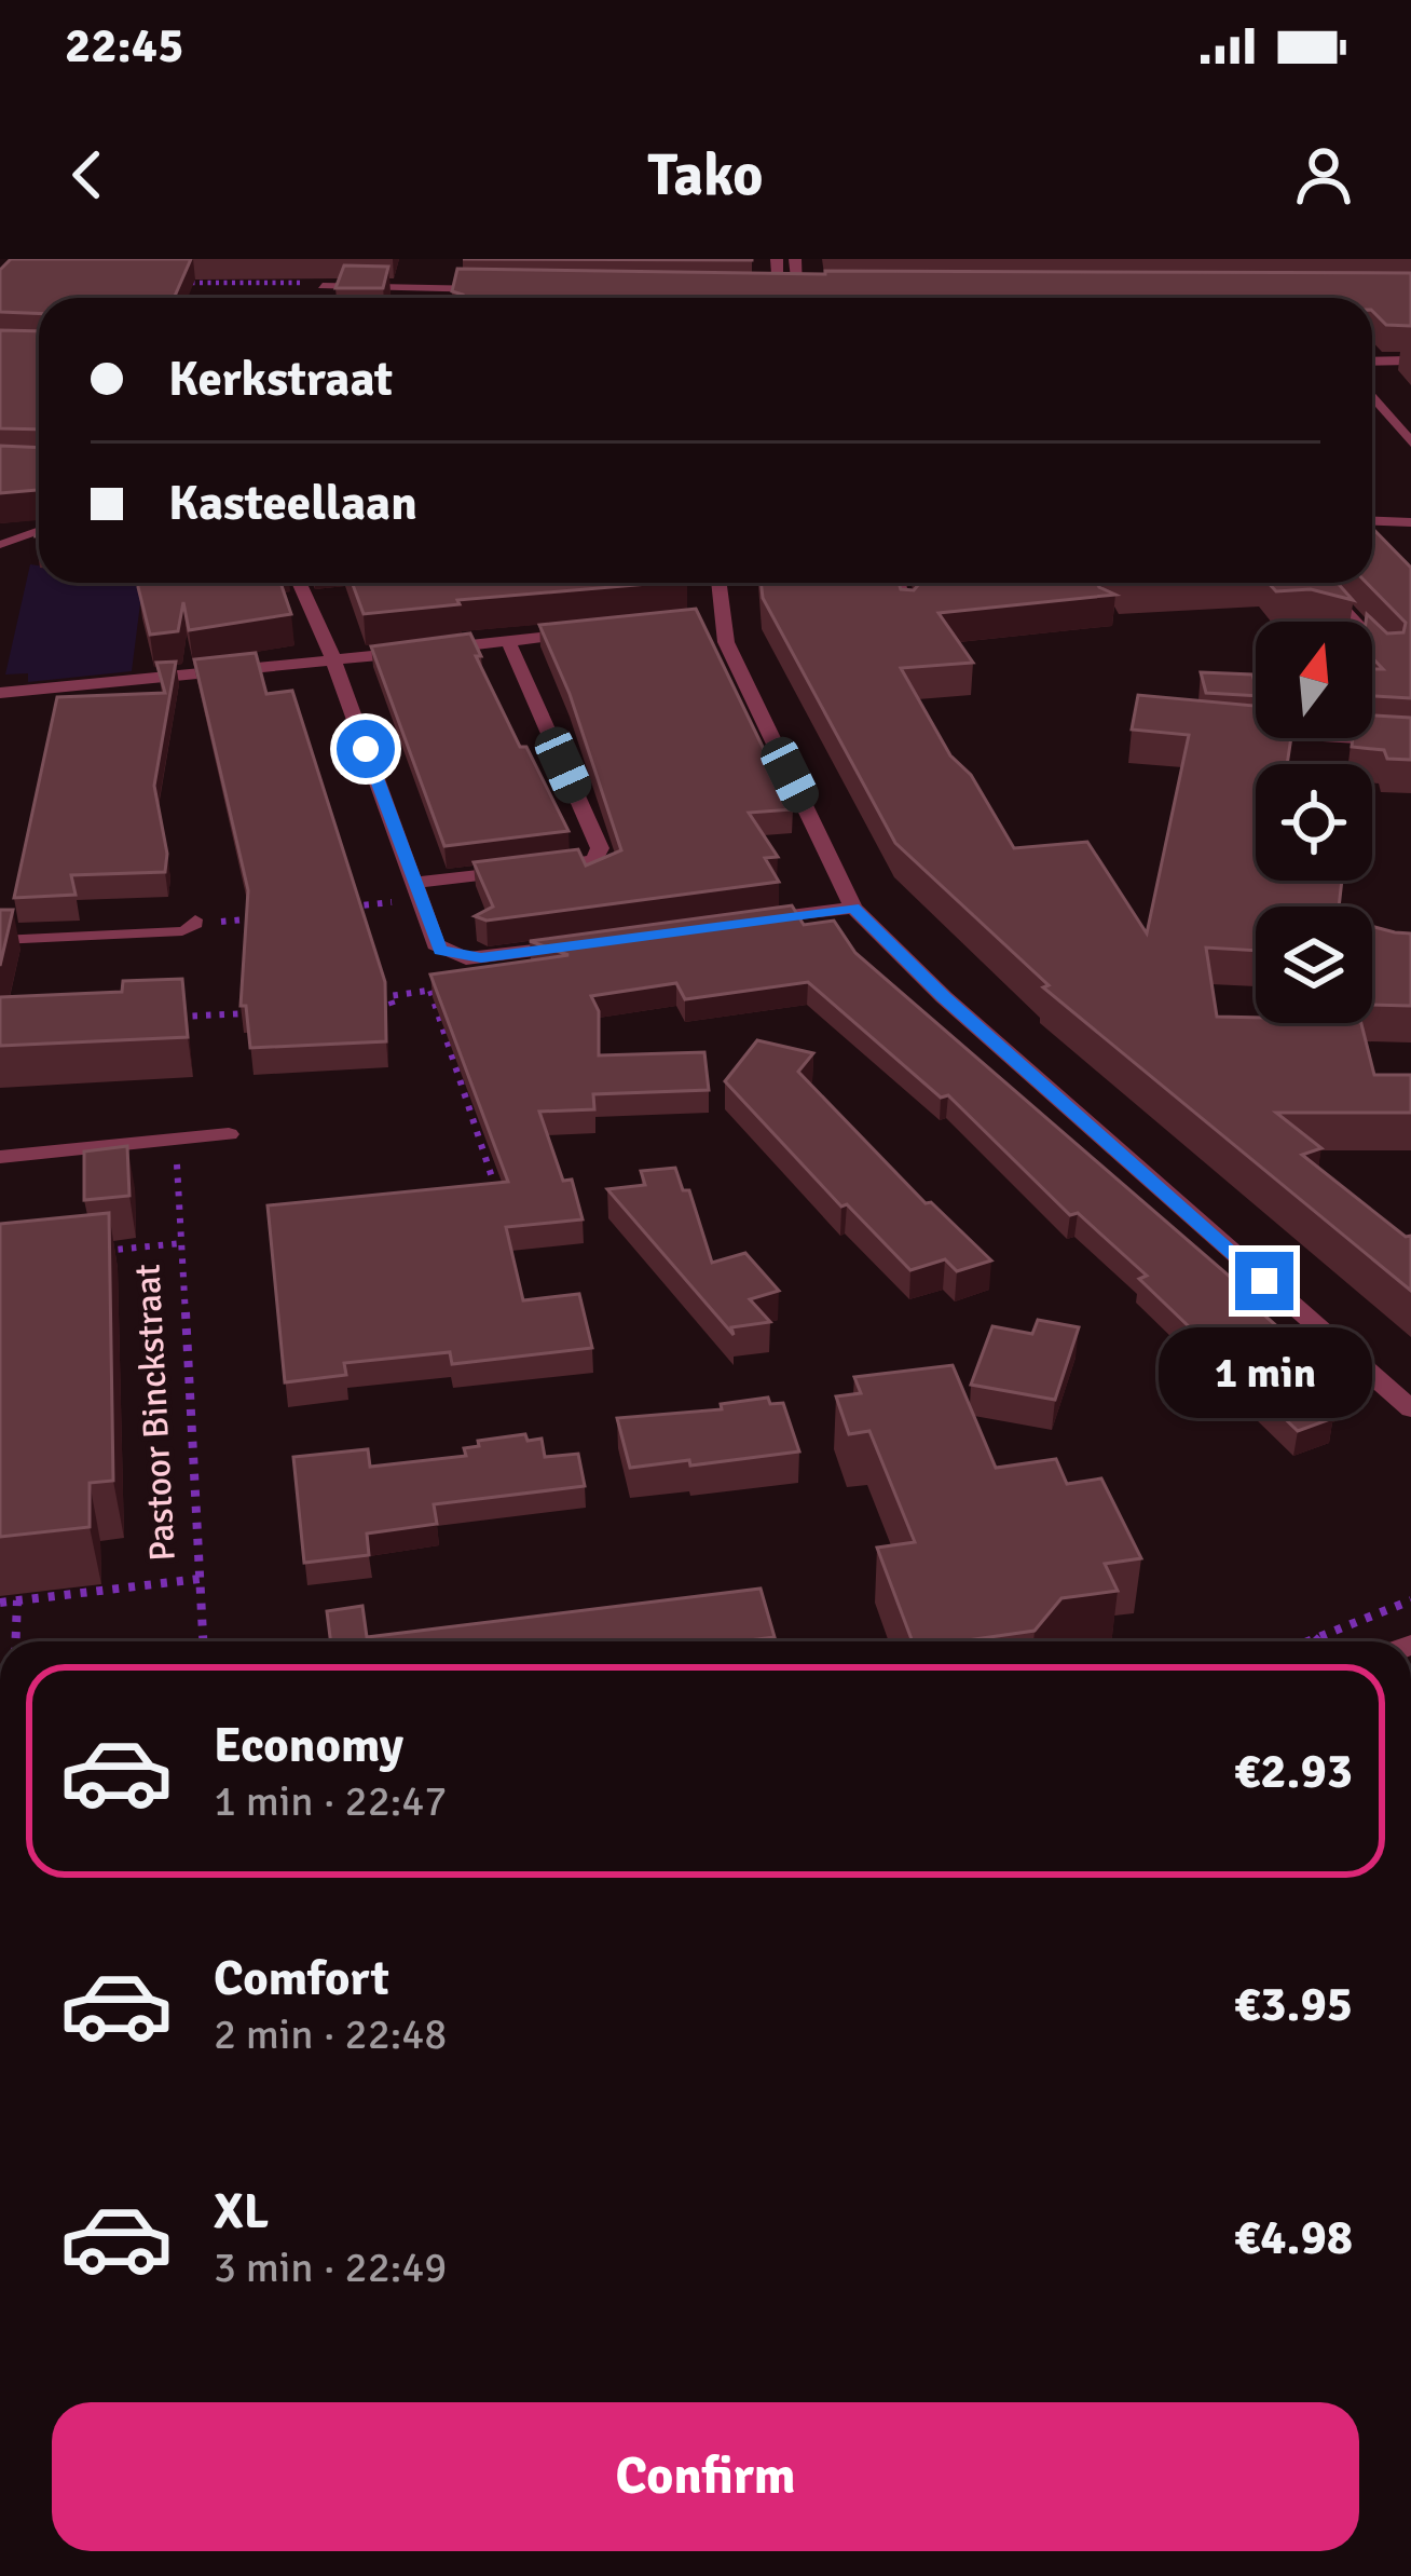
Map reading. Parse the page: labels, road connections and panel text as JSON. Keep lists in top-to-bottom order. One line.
{"streets":{"path":["Pastoor Binckstraat"]},"north":"top","page":{"status":"22:45","header":"Tako","banner":["Kerkstraat","Kasteellaan"],"bubble":"1 min","list":[{"name":"Economy","note":"1 min · 22:47","value":"€2.93"},{"name":"Comfort","note":"2 min · 22:48","value":"€3.95"},{"name":"XL","note":"3 min · 22:49","value":"€4.98"}],"buttons":"Confirm"}}
